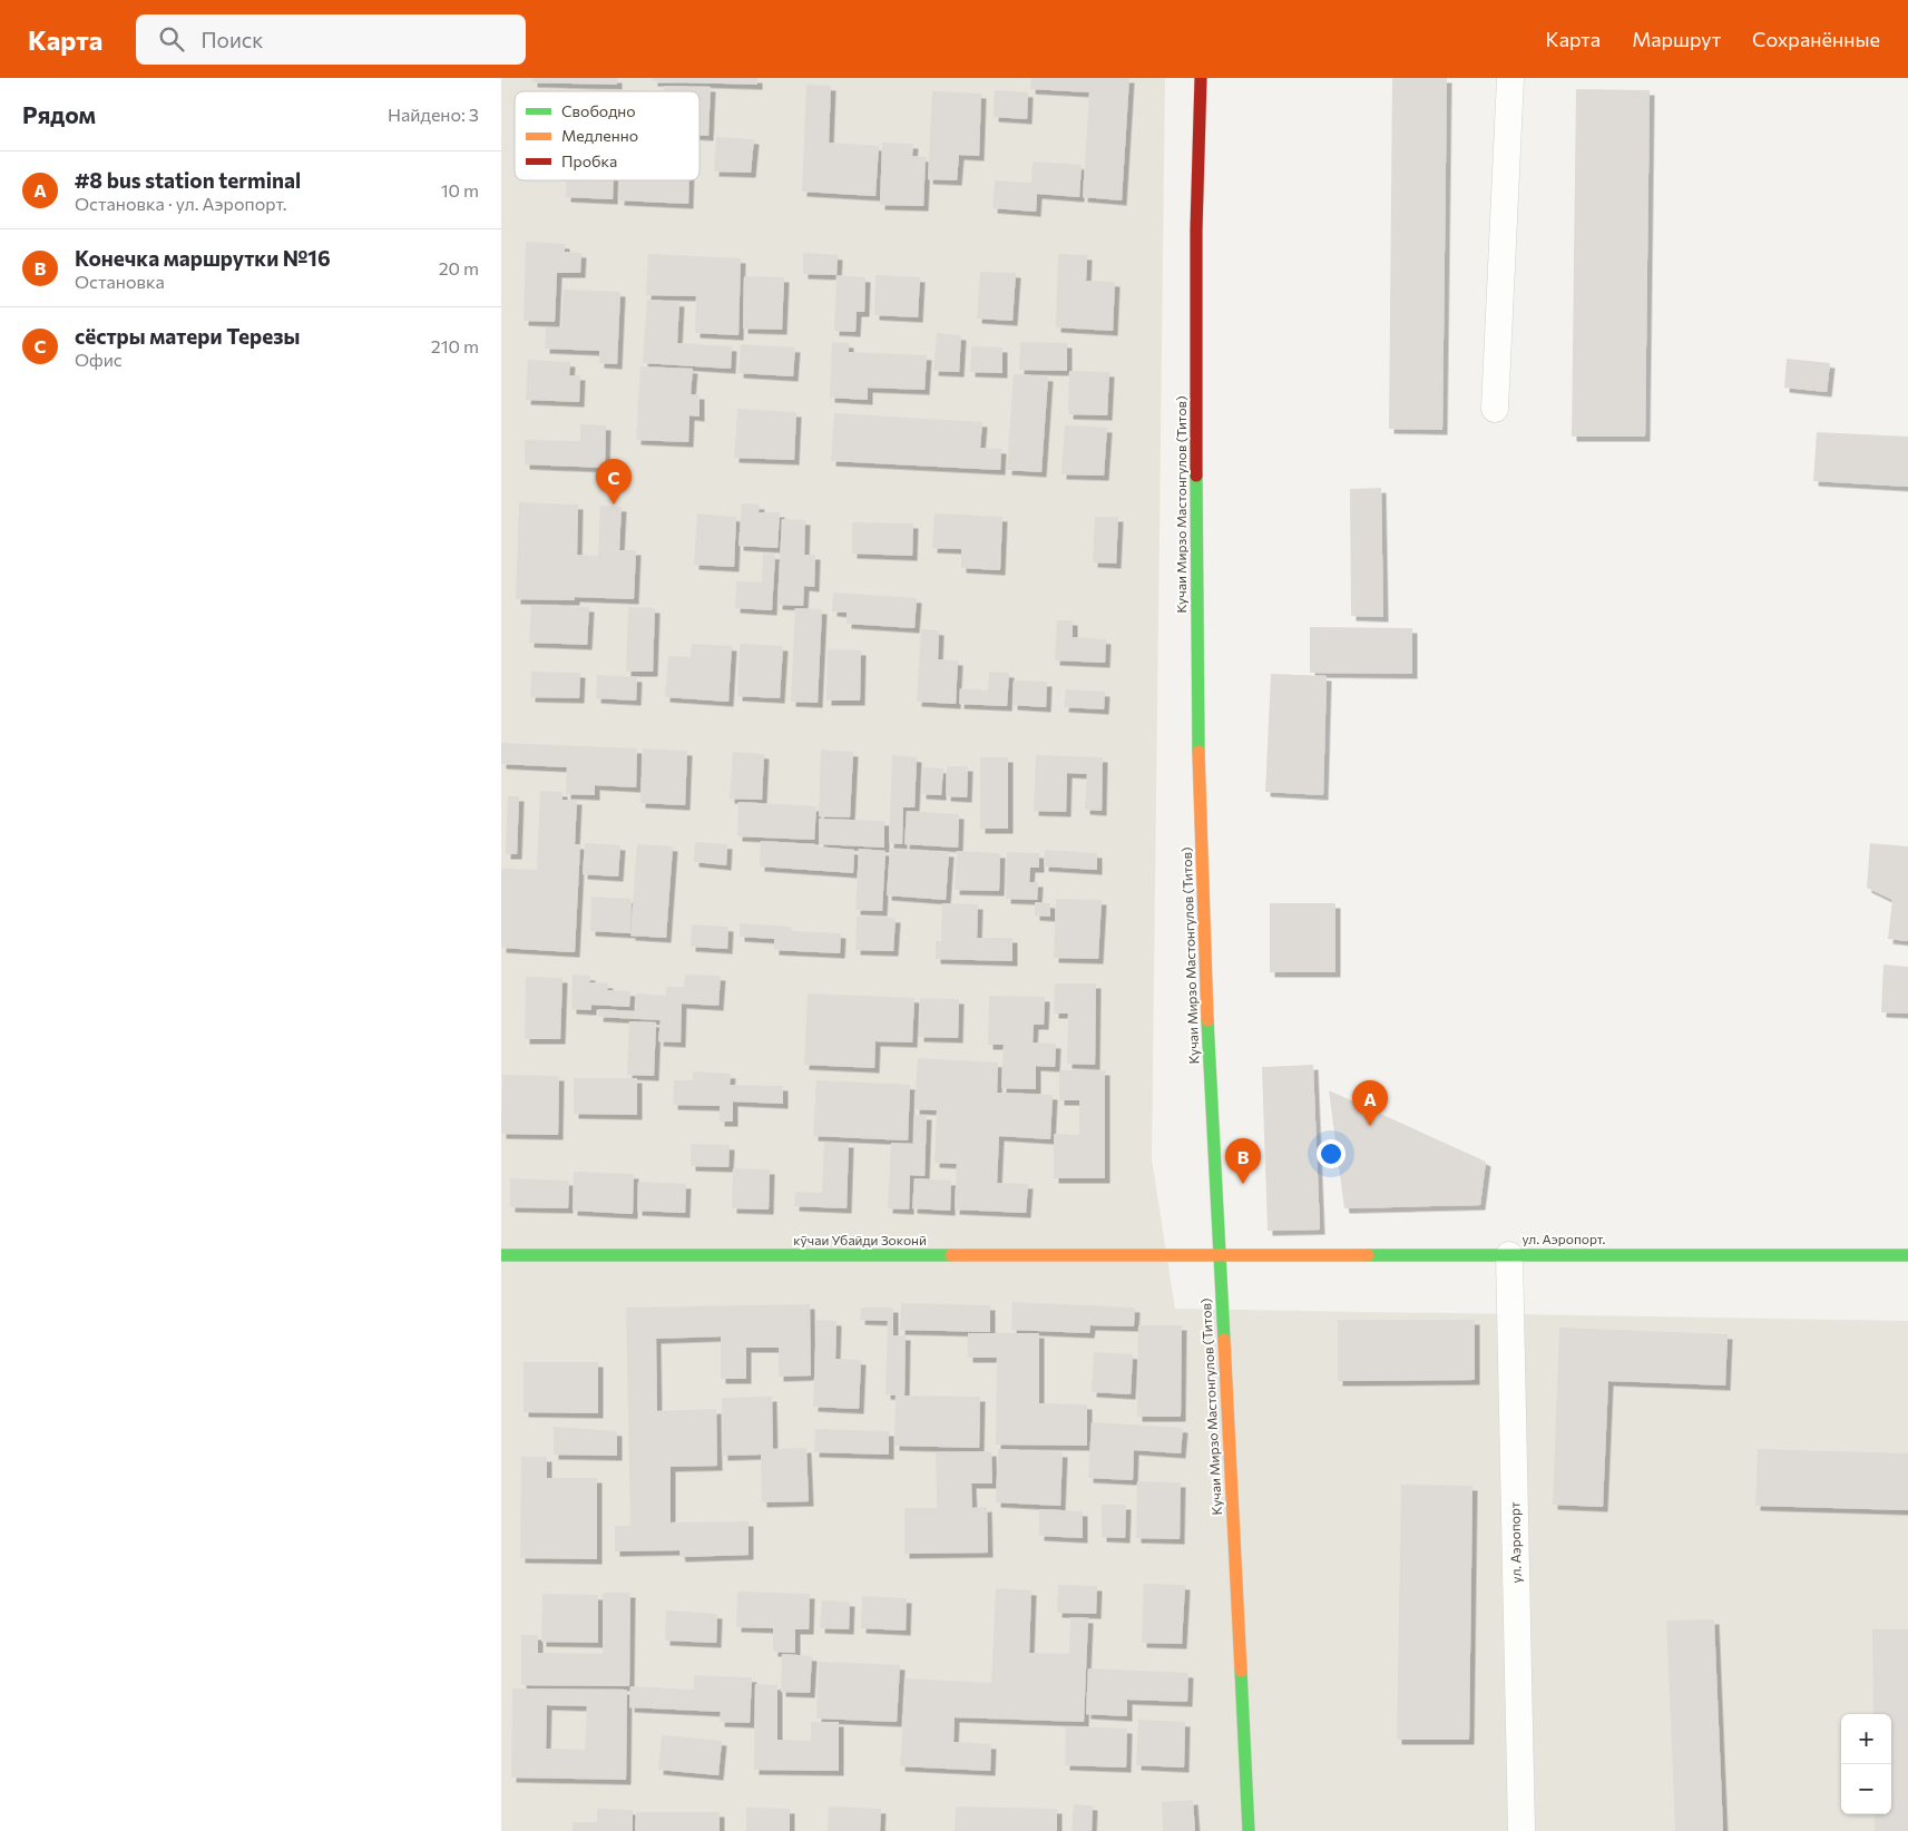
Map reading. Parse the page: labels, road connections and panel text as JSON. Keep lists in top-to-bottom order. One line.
{"streets":{"street":["Кучаи Мирзо Мастонгулов (Титов)","ул. Аэропорт.","кӯчаи Убайди Зоконӣ","ул. Аэропорт"]},"crossings":[["Кучаи Мирзо Мастонгулов (Титов)","ул. Аэропорт."],["Кучаи Мирзо Мастонгулов (Титов)","кӯчаи Убайди Зоконӣ"],["ул. Аэропорт.","кӯчаи Убайди Зоконӣ"],["ул. Аэропорт.","ул. Аэропорт"]],"legend":["Свободно","Медленно","Пробка"],"page":{"header":"Карта","search":"Поиск","nav":["Карта","Маршрут","Сохранённые"],"heading":["Рядом","Найдено: 3"],"list":[{"mark":"A","name":"#8 bus station terminal","note":"Остановка · ул. Аэропорт.","value":"10 m"},{"mark":"B","name":"Конечка маршрутки №16","note":"Остановка","value":"20 m"},{"mark":"C","name":"сёстры матери Терезы","note":"Офис","value":"210 m"}],"pins":["C","A","B"],"map_buttons":["+","−"]}}
